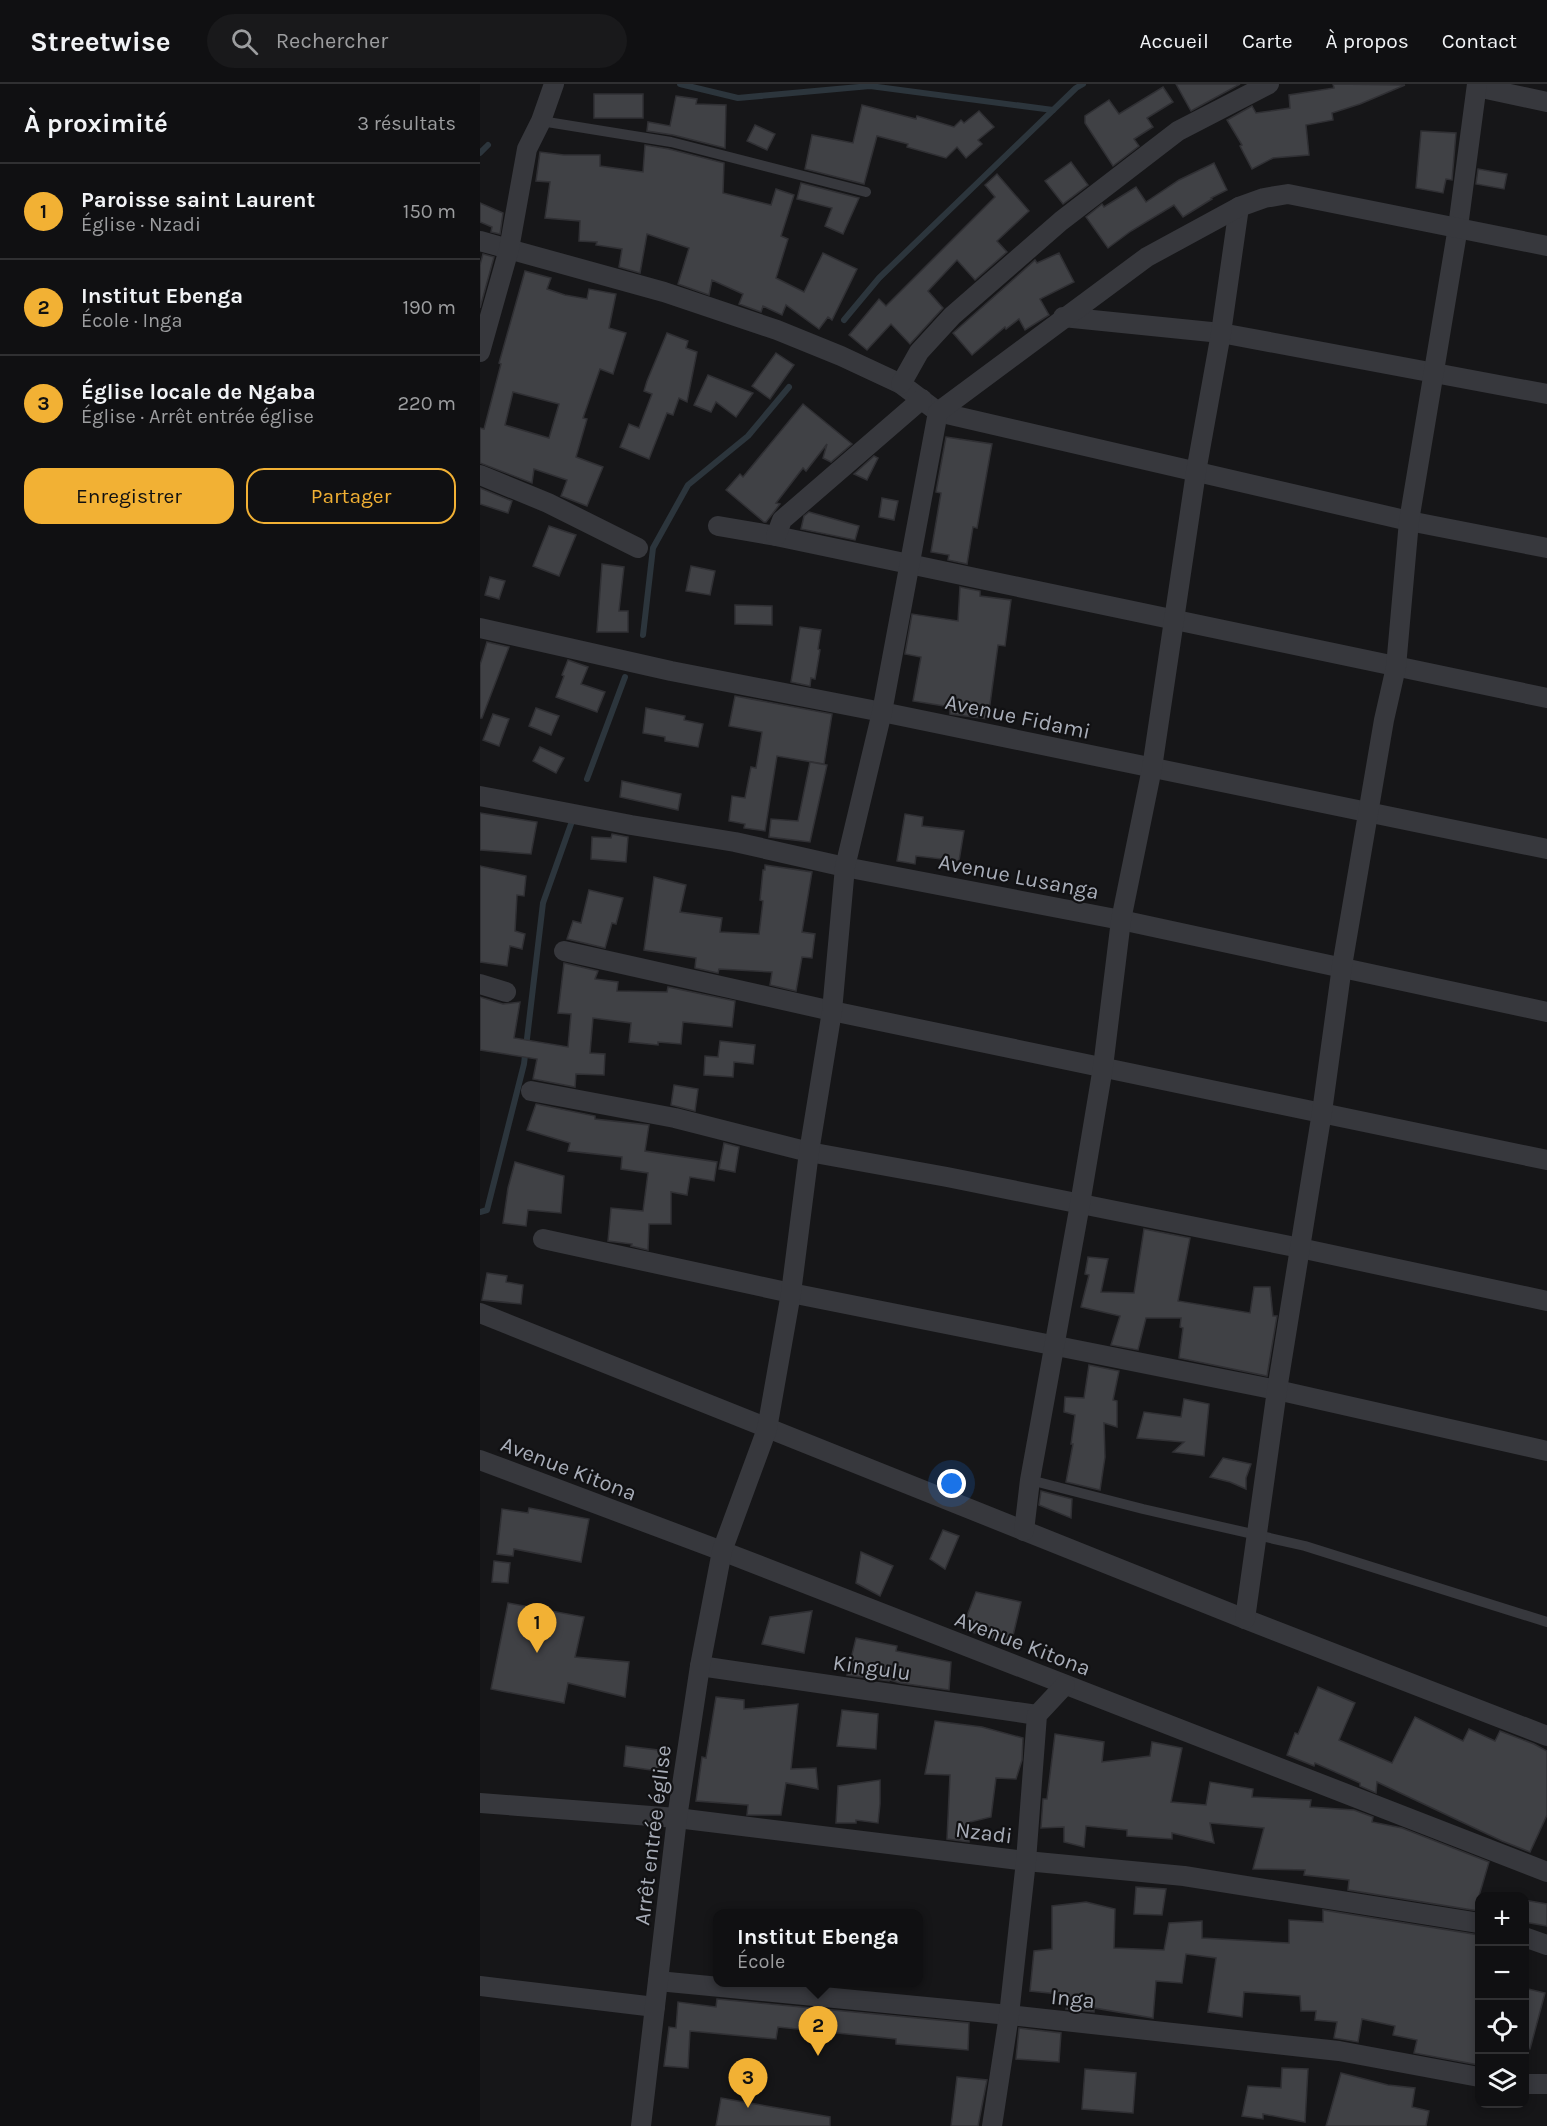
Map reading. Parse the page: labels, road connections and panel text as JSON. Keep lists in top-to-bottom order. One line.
{"streets":{"street":["Avenue Fidami","Avenue Lusanga","Avenue Kitona","Kingulu","Nzadi","Arrêt entrée église","Inga"]},"crossings":[["Avenue Fidami","Arrêt entrée église"],["Avenue Lusanga","Arrêt entrée église"],["Avenue Kitona","Arrêt entrée église"],["Kingulu","Arrêt entrée église"],["Nzadi","Arrêt entrée église"],["Arrêt entrée église","Inga"]],"page":{"header":"Streetwise","search":"Rechercher","nav":["Accueil","Carte","À propos","Contact"],"heading":["À proximité","3 résultats"],"list":[{"mark":"1","name":"Paroisse saint Laurent","note":"Église · Nzadi","value":"150 m"},{"mark":"2","name":"Institut Ebenga","note":"École · Inga","value":"190 m"},{"mark":"3","name":"Église locale de Ngaba","note":"Église · Arrêt entrée église","value":"220 m"}],"buttons":["Enregistrer","Partager"],"pins":["1","2","3"],"map_buttons":["+","−"],"popup":["Institut Ebenga","École"]}}
